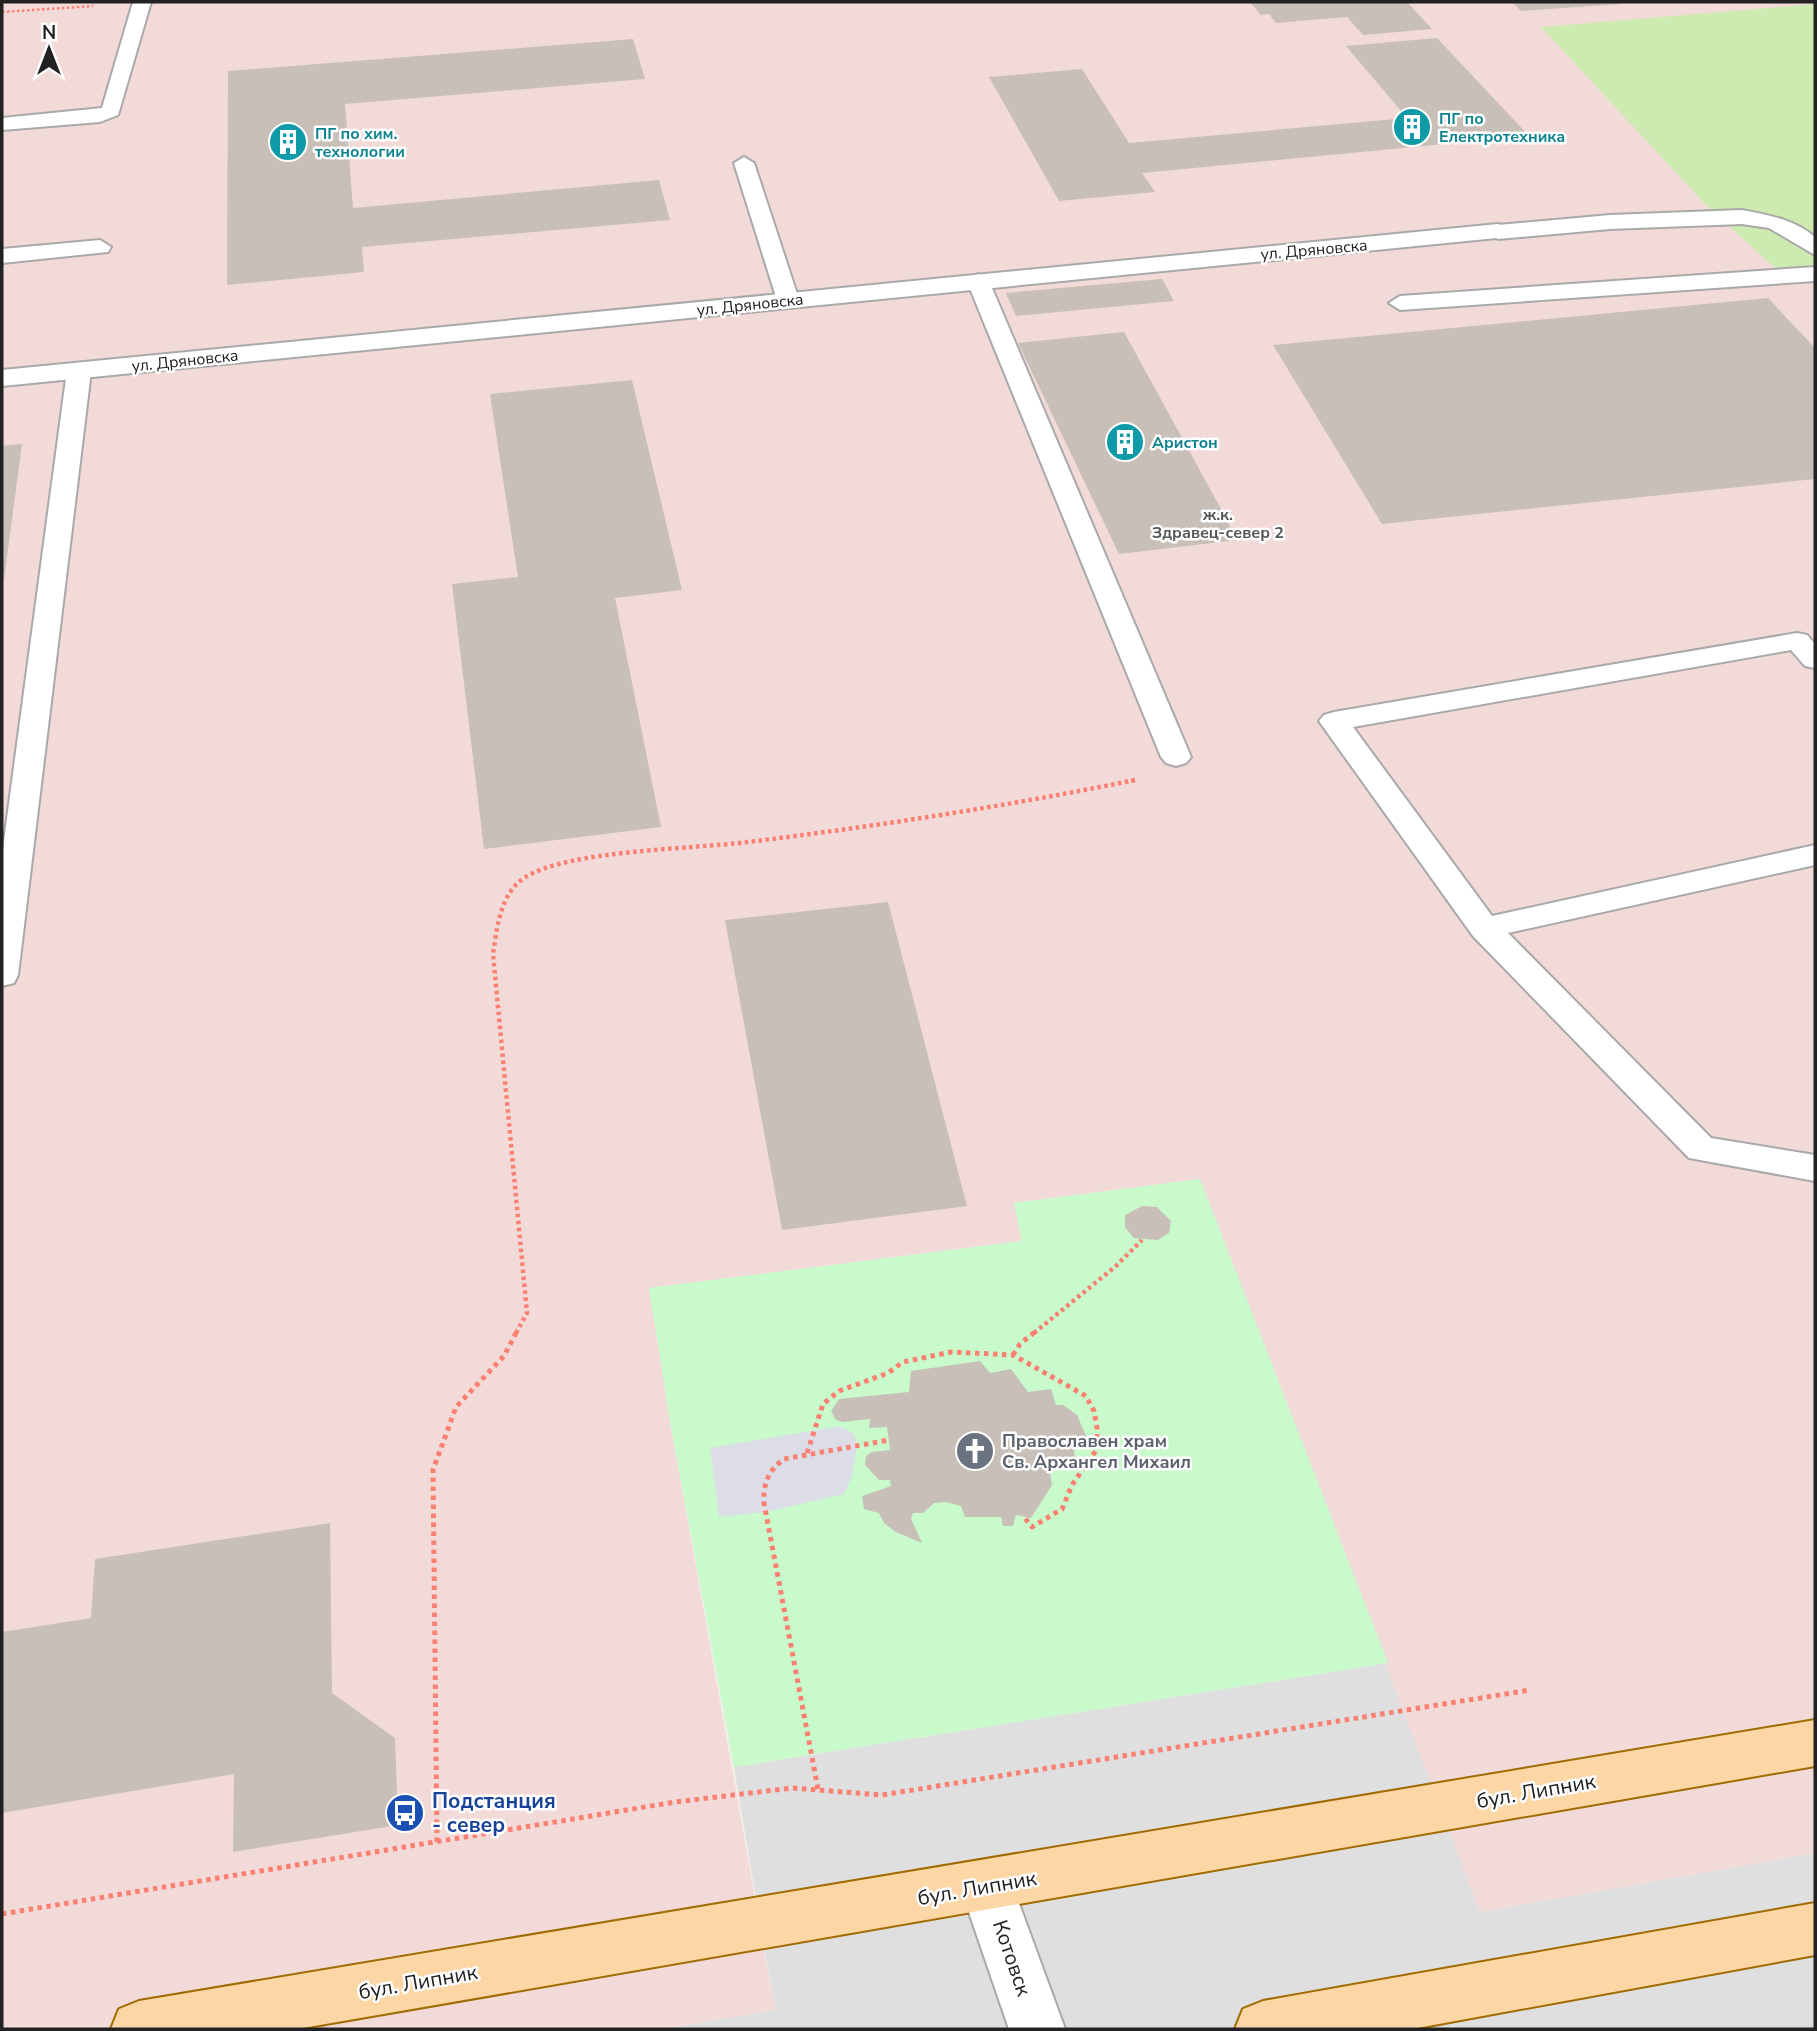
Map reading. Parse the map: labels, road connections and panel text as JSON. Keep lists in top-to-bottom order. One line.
{"streets":{"main road":["бул. Липник"],"street":["ул. Дряновска","Котовск"]},"crossings":[["бул. Липник","Котовск"]],"districts":["ж.к. Здравец-север 2"],"places":{"building":["ПГ по Електротехника","ПГ по хим. технологии","Аристон"],"church":["Православен храм Св. Архангел Михаил"],"bus stop":["Подстанция - север"]},"north":"top"}
